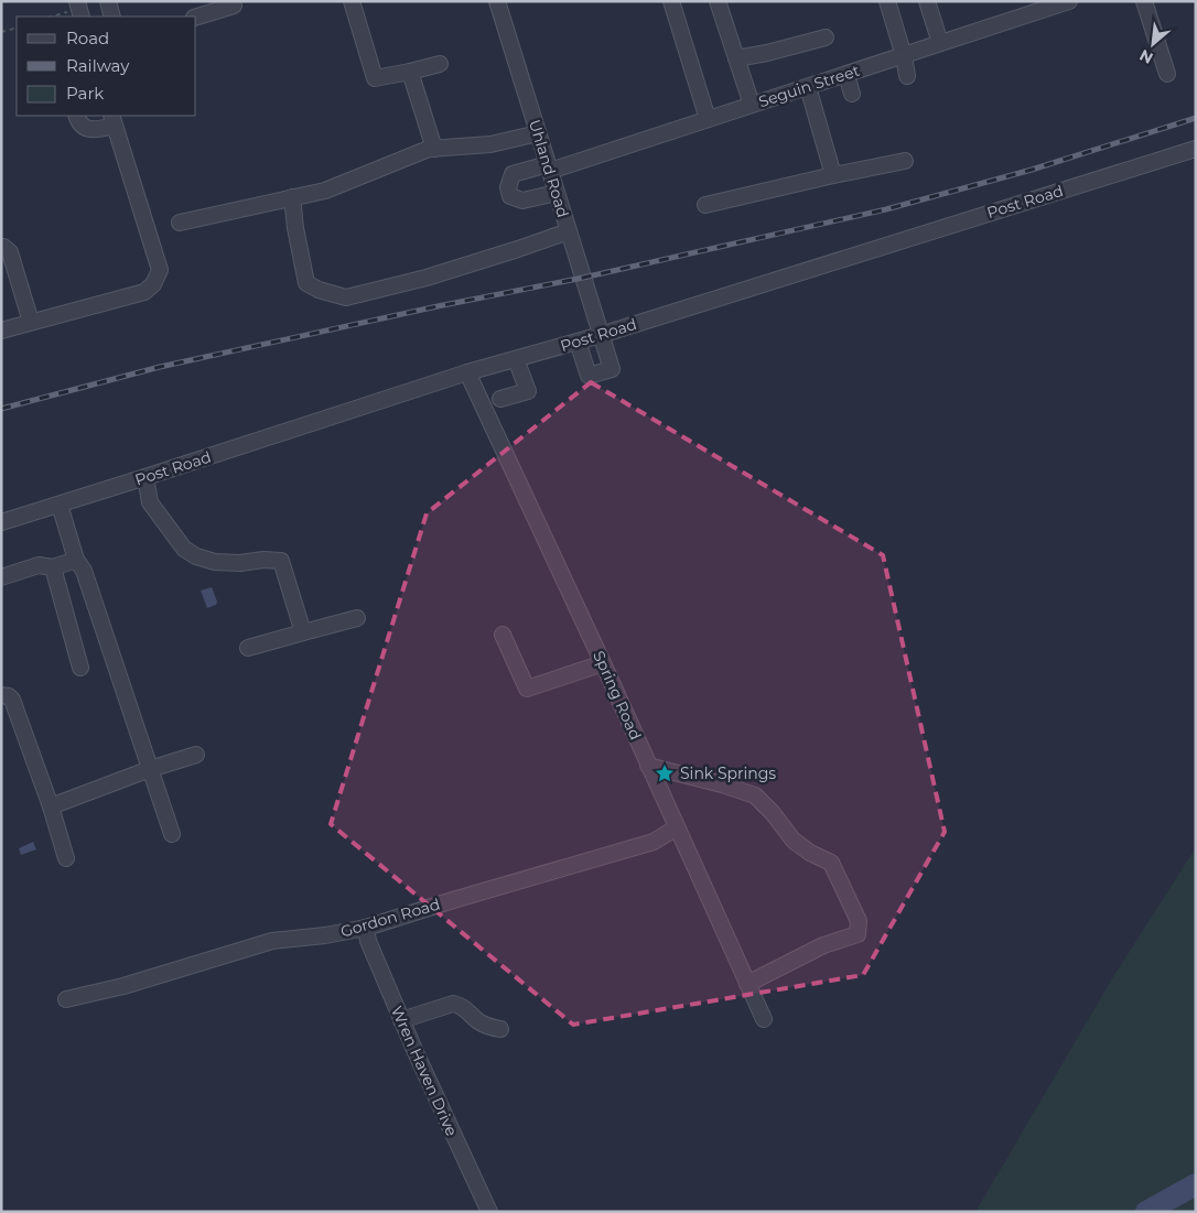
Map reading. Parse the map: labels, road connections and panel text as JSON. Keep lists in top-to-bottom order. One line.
{"streets":{"street":["Seguin Street","Uhland Road","Post Road","Spring Road","Gordon Road","Wren Haven Drive"]},"crossings":[["Seguin Street","Uhland Road"],["Uhland Road","Post Road"],["Post Road","Spring Road"],["Spring Road","Gordon Road"],["Gordon Road","Wren Haven Drive"]],"places":{"place":["Sink Springs"]},"legend":["Road","Railway","Park"],"north":"bottom left"}
